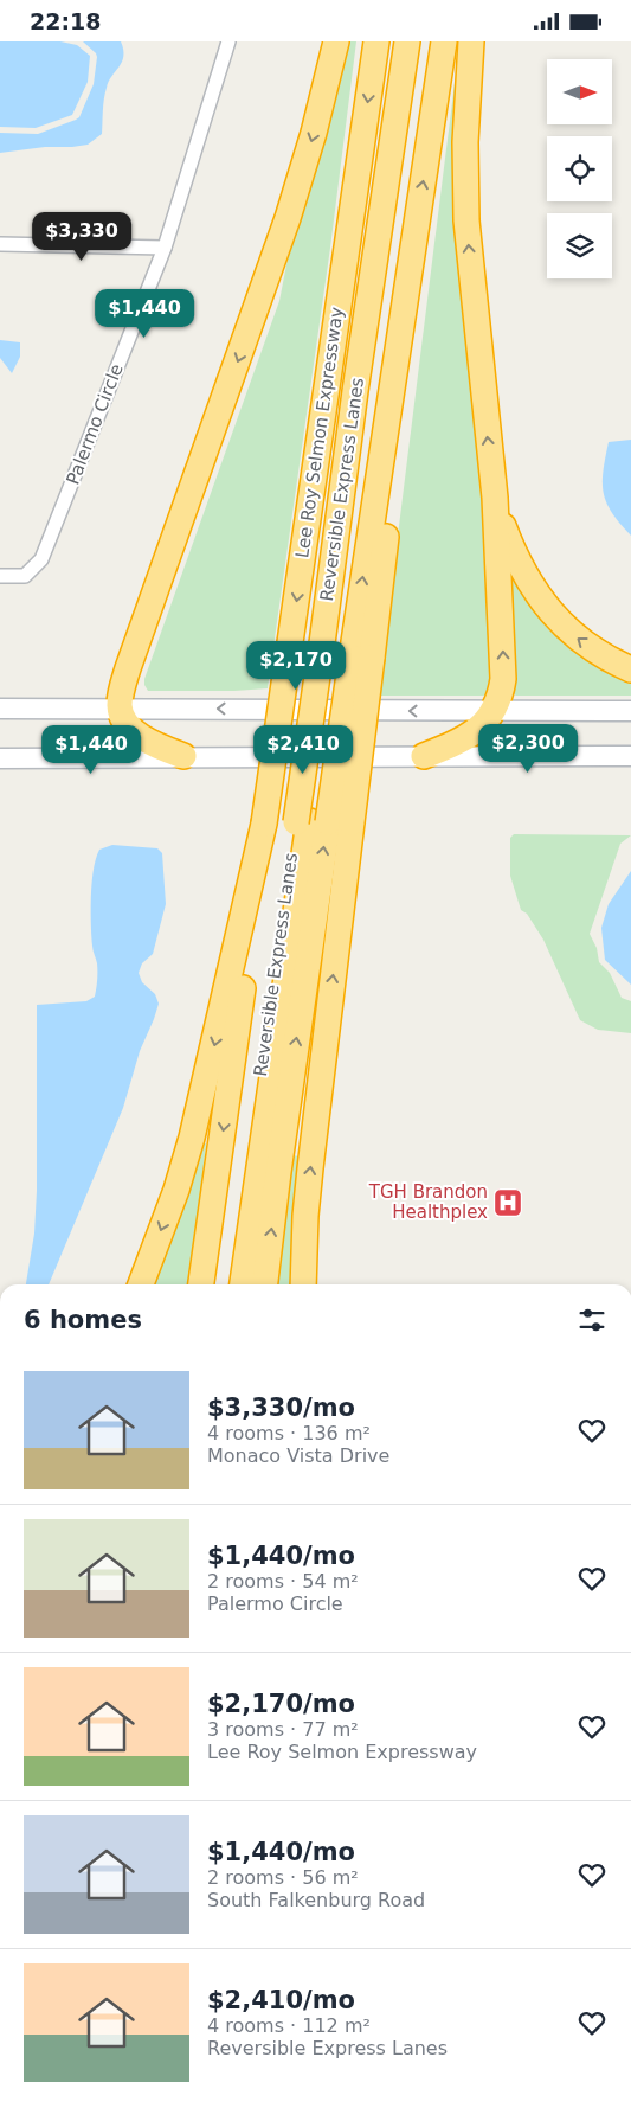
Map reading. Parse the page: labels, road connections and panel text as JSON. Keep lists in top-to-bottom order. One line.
{"streets":{"highway":["Lee Roy Selmon Expressway","Reversible Express Lanes"],"street":["Palermo Circle"]},"places":{"hospital":["TGH Brandon Healthplex"]},"north":"right","page":{"status":"22:18","price":["$3,330","$1,440","$2,170","$2,300","$1,440","$2,410"],"heading":"6 homes","list":[{"name":"$3,330/mo","note":"4 rooms · 136 m² · Monaco Vista Drive"},{"name":"$1,440/mo","note":"2 rooms · 54 m² · Palermo Circle"},{"name":"$2,170/mo","note":"3 rooms · 77 m² · Lee Roy Selmon Expressway"},{"name":"$1,440/mo","note":"2 rooms · 56 m² · South Falkenburg Road"},{"name":"$2,410/mo","note":"4 rooms · 112 m² · Reversible Express Lanes"}]}}
